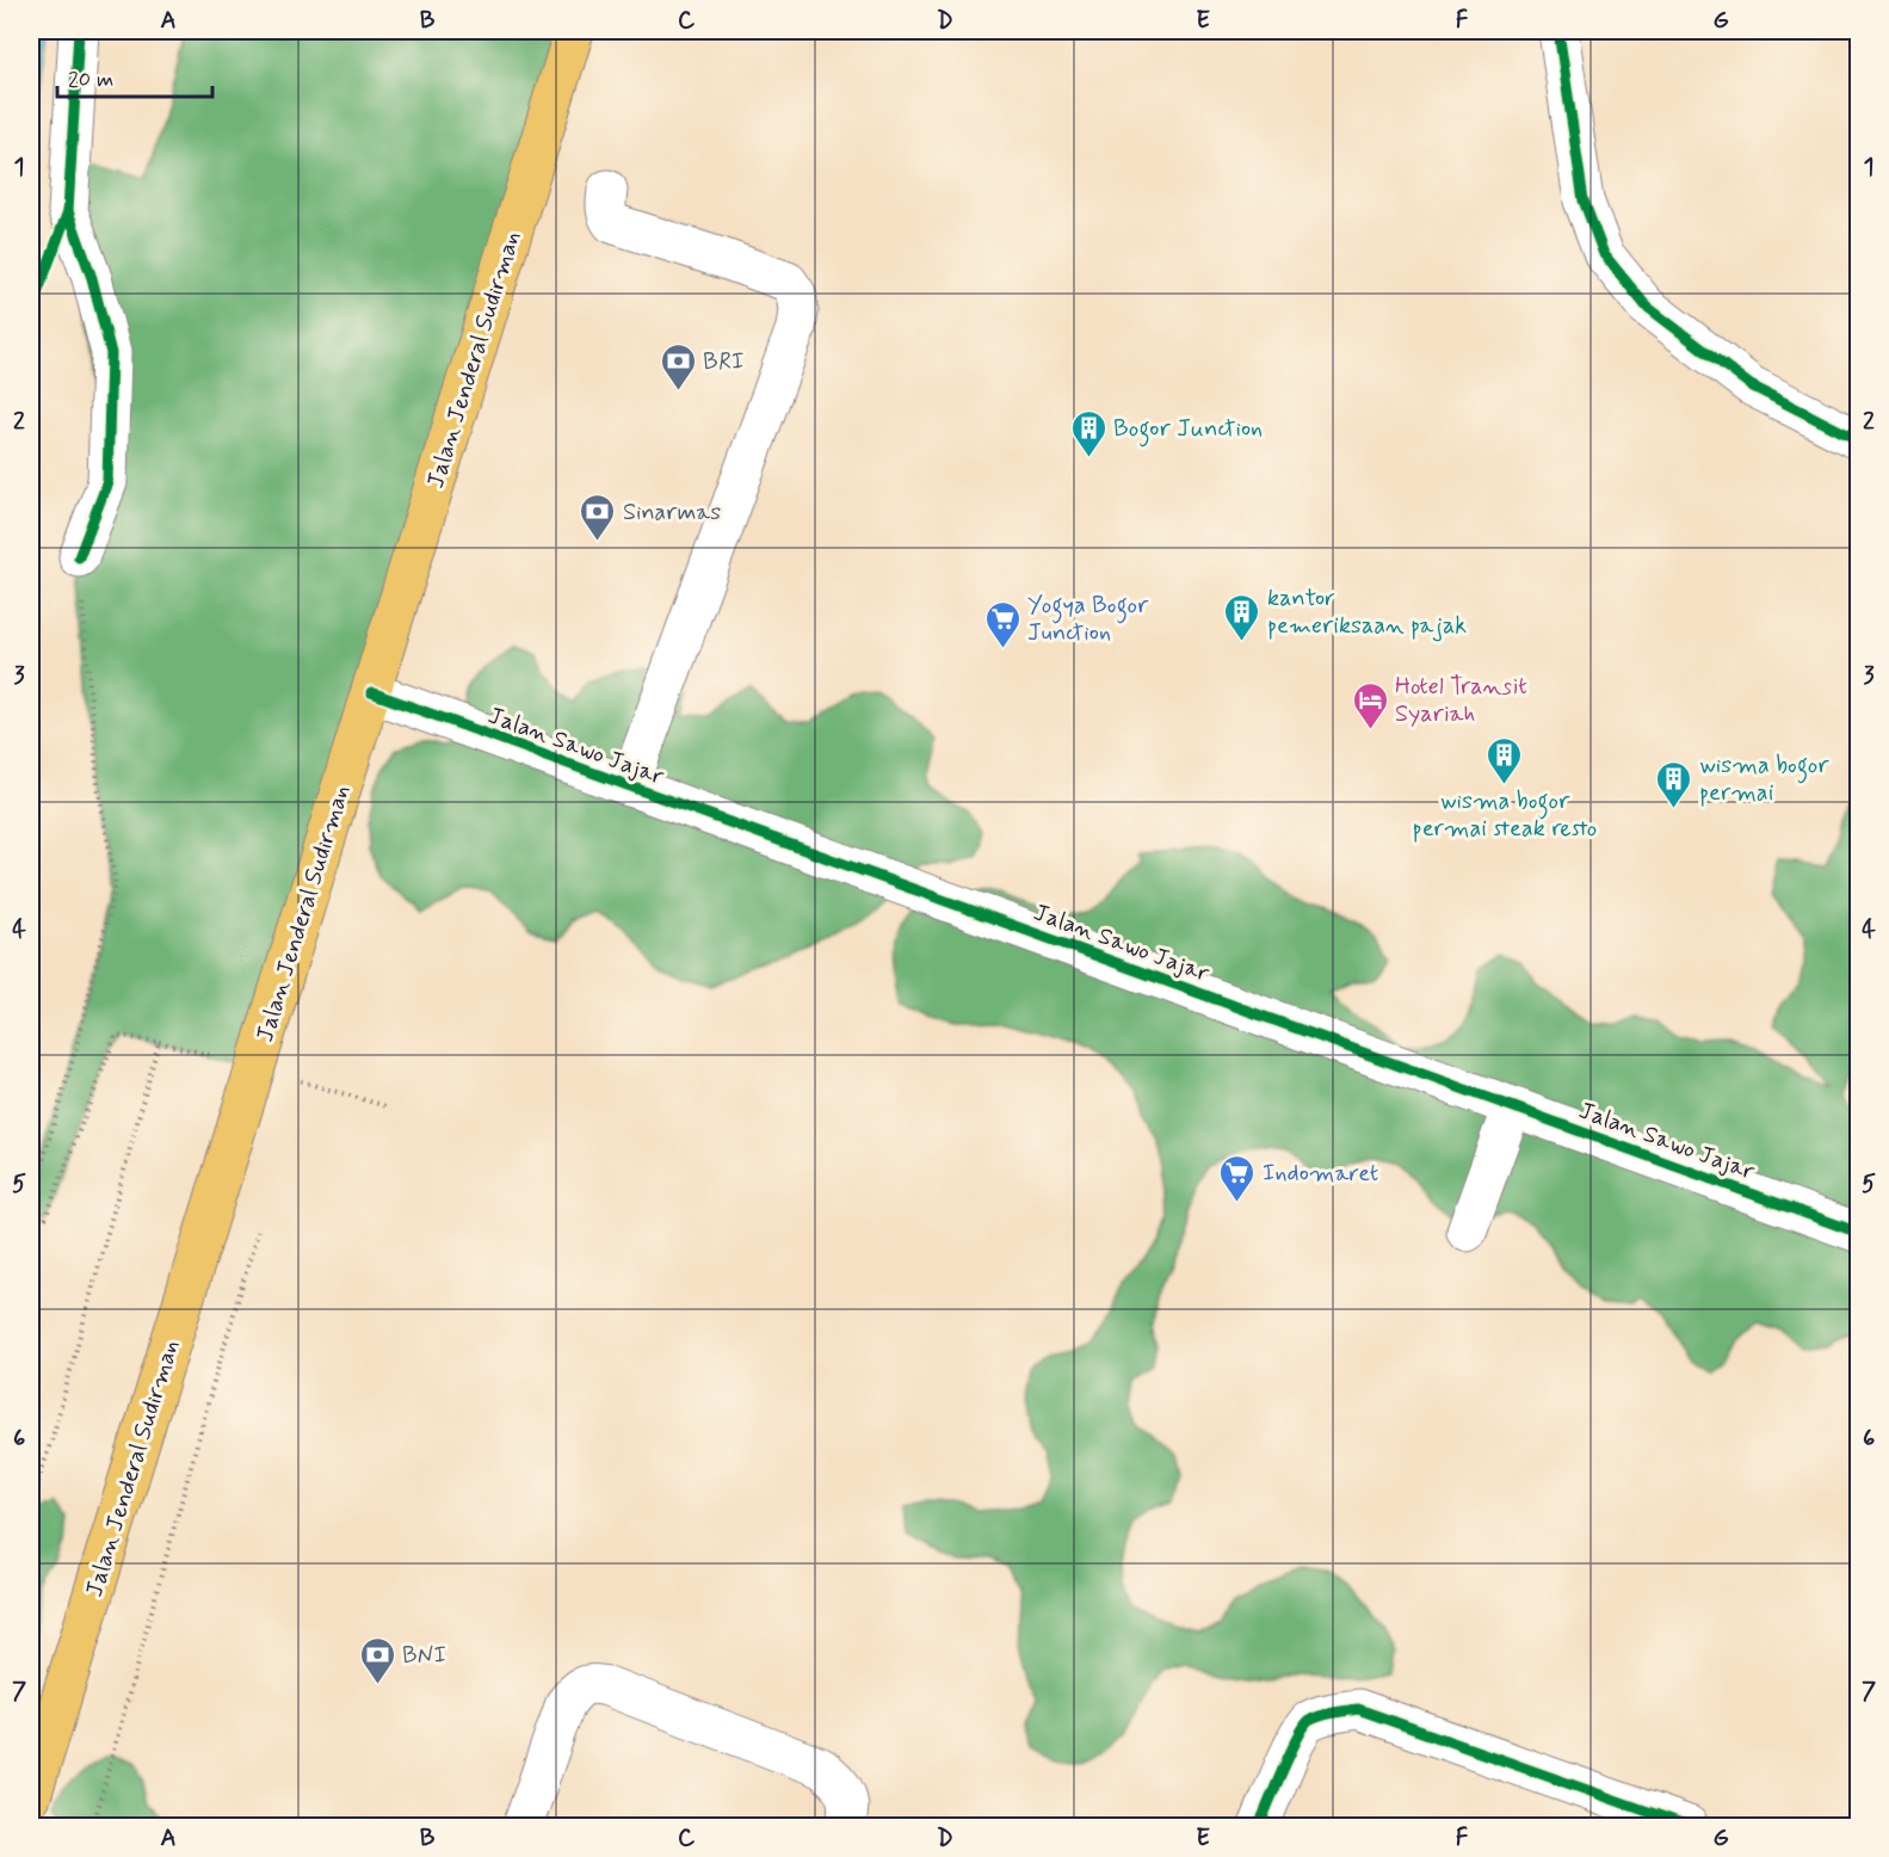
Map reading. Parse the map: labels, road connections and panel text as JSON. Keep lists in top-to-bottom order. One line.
{"streets":{"main road":["Jalan Jenderal Sudirman"],"street":["Jalan Sawo Jajar"]},"crossings":[["Jalan Jenderal Sudirman","Jalan Sawo Jajar"]],"places":{"bank":["BRI","Sinarmas","BNI"],"building":["Bogor Junction","kantor pemeriksaan pajak","wisma bogor permai steak resto","wisma bogor permai"],"supermarket":["Yogya Bogor Junction","Indomaret"],"hotel":["Hotel Transit Syariah"]},"scale_bar":"20 m","grid":{"columns":["A","B","C","D","E","F","G"],"rows":["1","2","3","4","5","6","7"]}}
